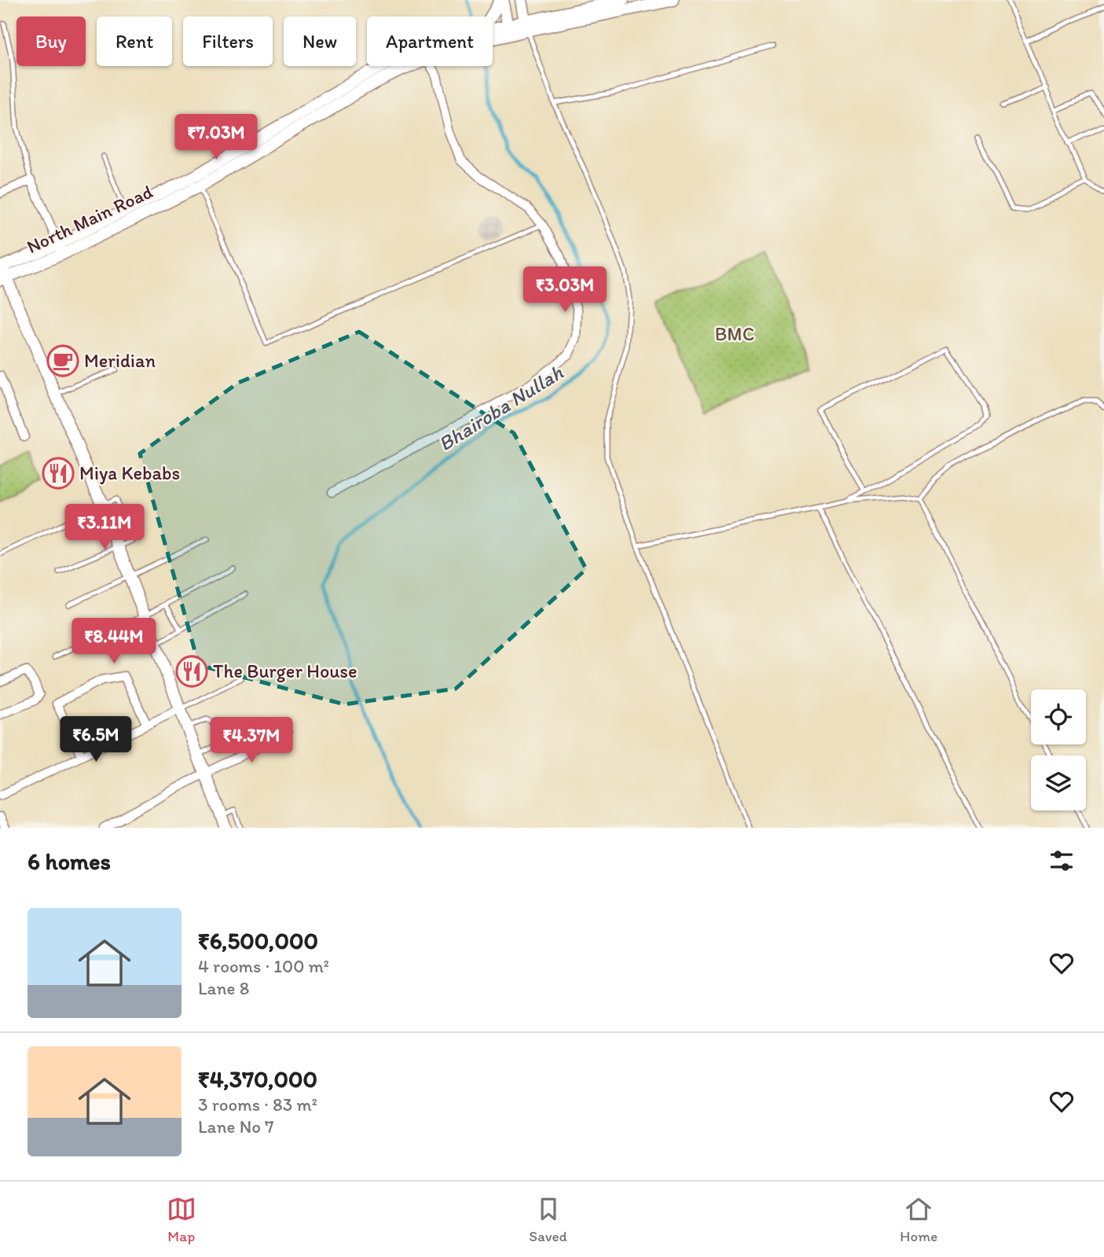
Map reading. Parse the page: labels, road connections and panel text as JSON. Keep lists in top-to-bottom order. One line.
{"streets":{"main road":["North Main Road"]},"water":["Bhairoba Nullah"],"parks":["BMC"],"places":{"cafe":["Meridian"],"restaurant":["Miya Kebabs","The Burger House"]},"page":{"chip":["Buy","Rent","Filters","New","Apartment"],"price":["₹7.03M","₹3.03M","₹3.11M","₹8.44M","₹6.5M","₹4.37M"],"heading":"6 homes","list":[{"name":"₹6,500,000","note":"4 rooms · 100 m² · Lane 8"},{"name":"₹4,370,000","note":"3 rooms · 83 m² · Lane No 7"}],"tabs":["Map","Saved","Home"]}}
